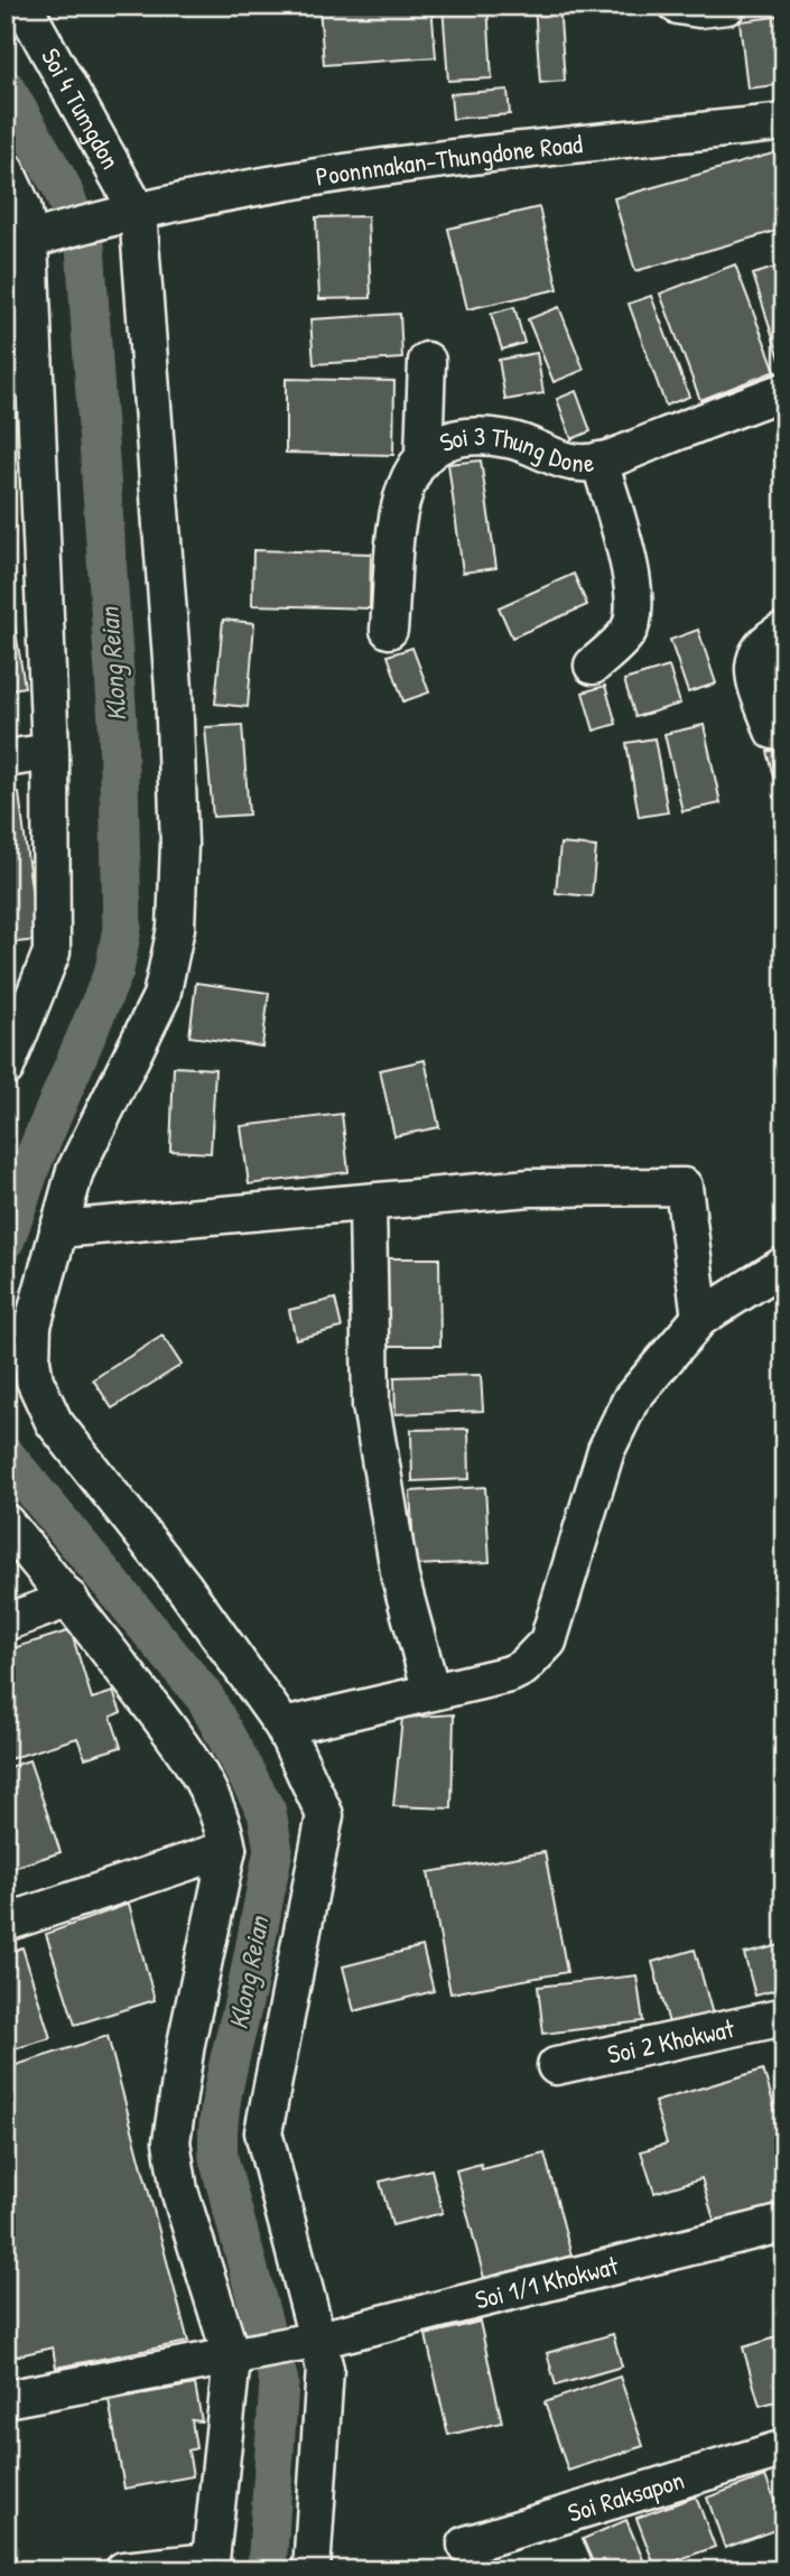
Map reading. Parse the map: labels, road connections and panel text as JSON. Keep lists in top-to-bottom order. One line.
{"streets":{"street":["Soi 4 Tumgdon","Poonnnakan-Thungdone Road","Soi 3 Thung Done","Soi 2 Khokwat","Soi 1/1 Khokwat","Soi Raksapon"]},"crossings":[["Soi 4 Tumgdon","Poonnnakan-Thungdone Road"]],"water":["Klong Reian"]}
